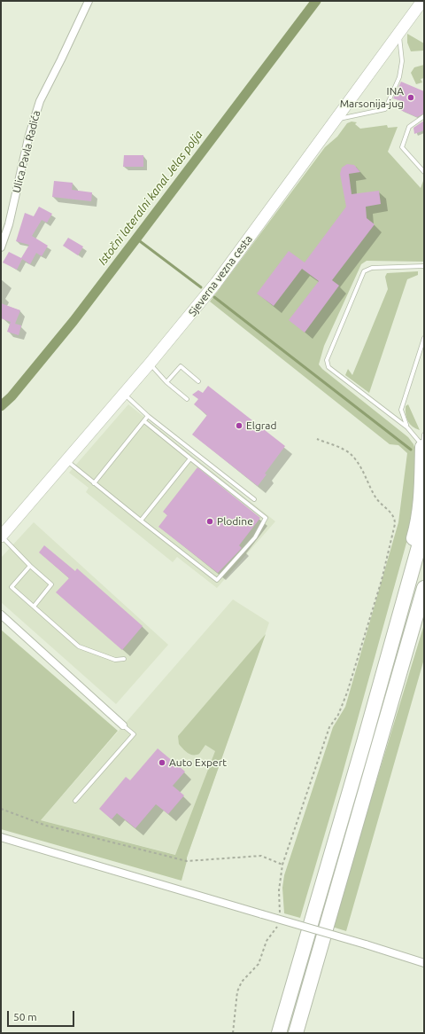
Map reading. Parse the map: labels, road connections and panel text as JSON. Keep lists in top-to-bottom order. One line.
{"streets":{"main road":["Sjeverna vezna cesta"],"street":["Ulica Pavla Radića"]},"water":["Istočni lateralni kanal Jelas polja"],"places":["INA Marsonija-jug","Elgrad","Plodine","Auto Expert"],"scale_bar":"50 m"}
